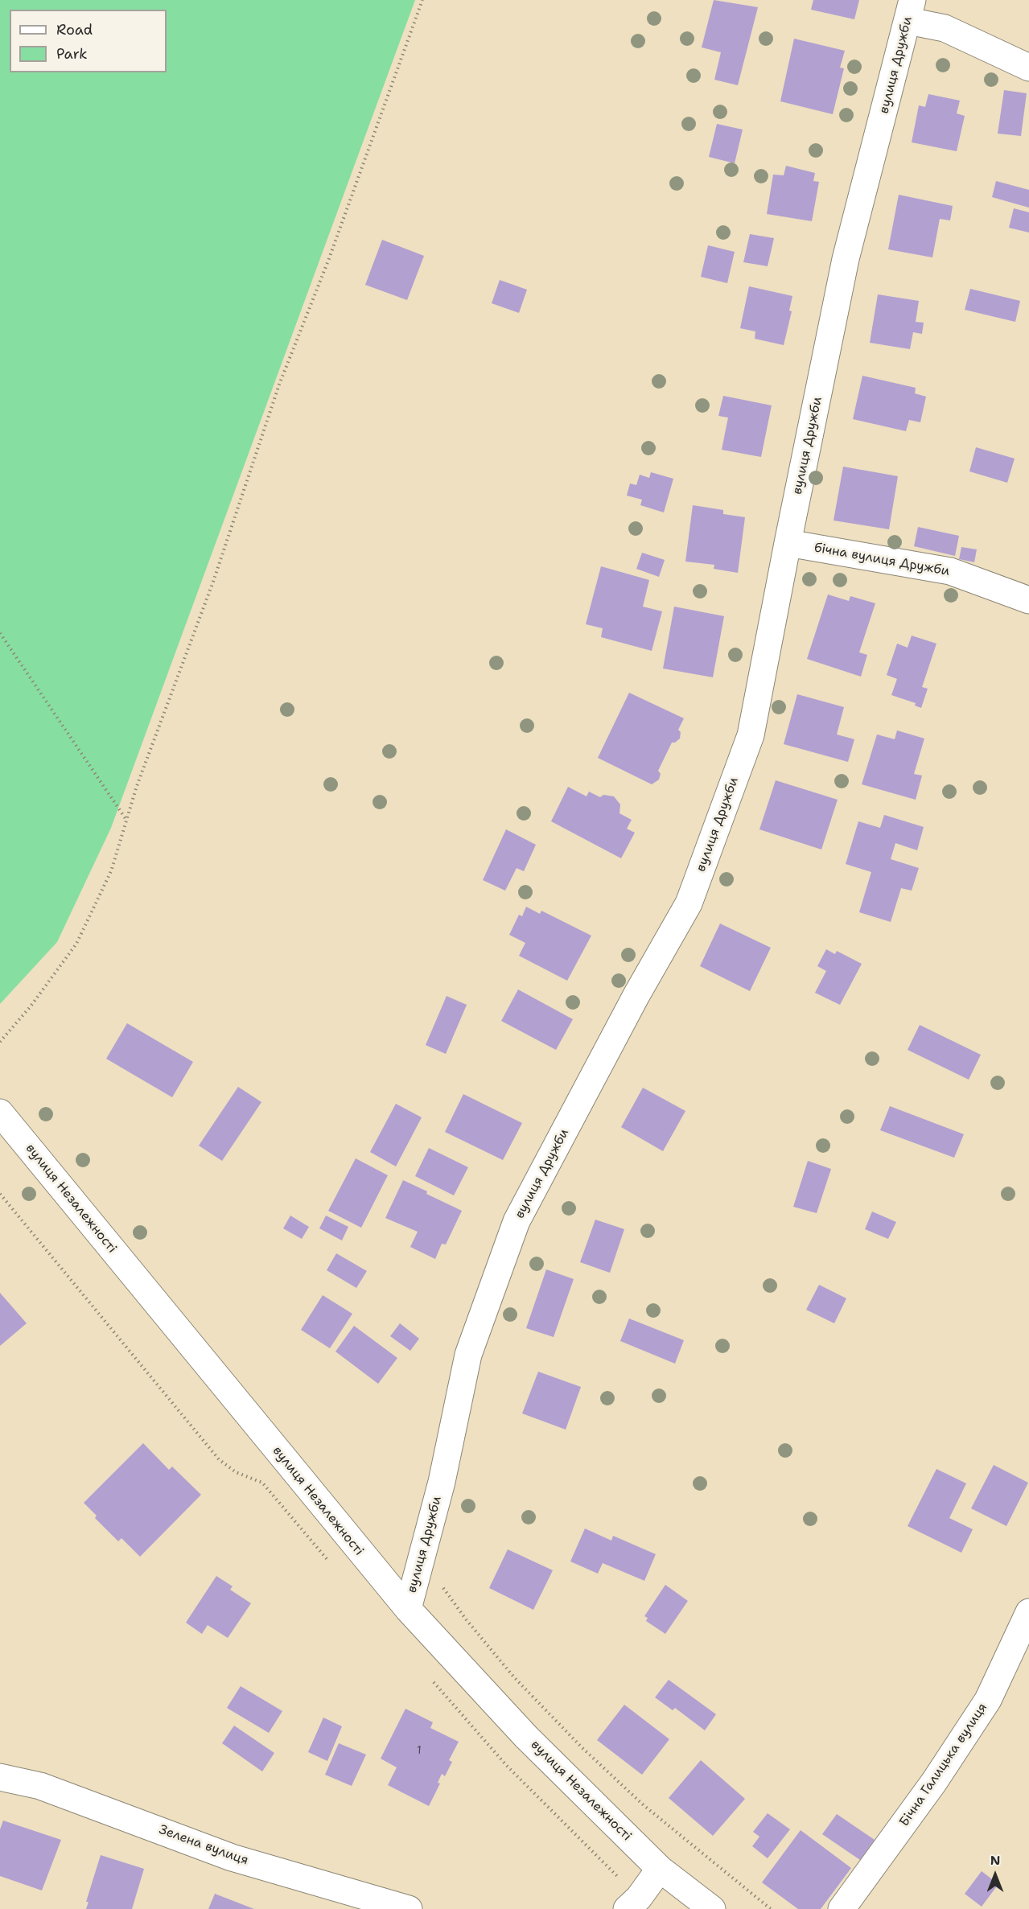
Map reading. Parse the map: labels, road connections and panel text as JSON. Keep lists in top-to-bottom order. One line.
{"streets":{"street":["вулиця Дружби","бічна вулиця Дружби","вулиця Незалежності","Бічна Галицька вулиця","Зелена вулиця"]},"crossings":[["вулиця Дружби","бічна вулиця Дружби"],["вулиця Дружби","вулиця Незалежності"]],"house_numbers":["1"],"legend":["Road","Park"],"north":"top"}
